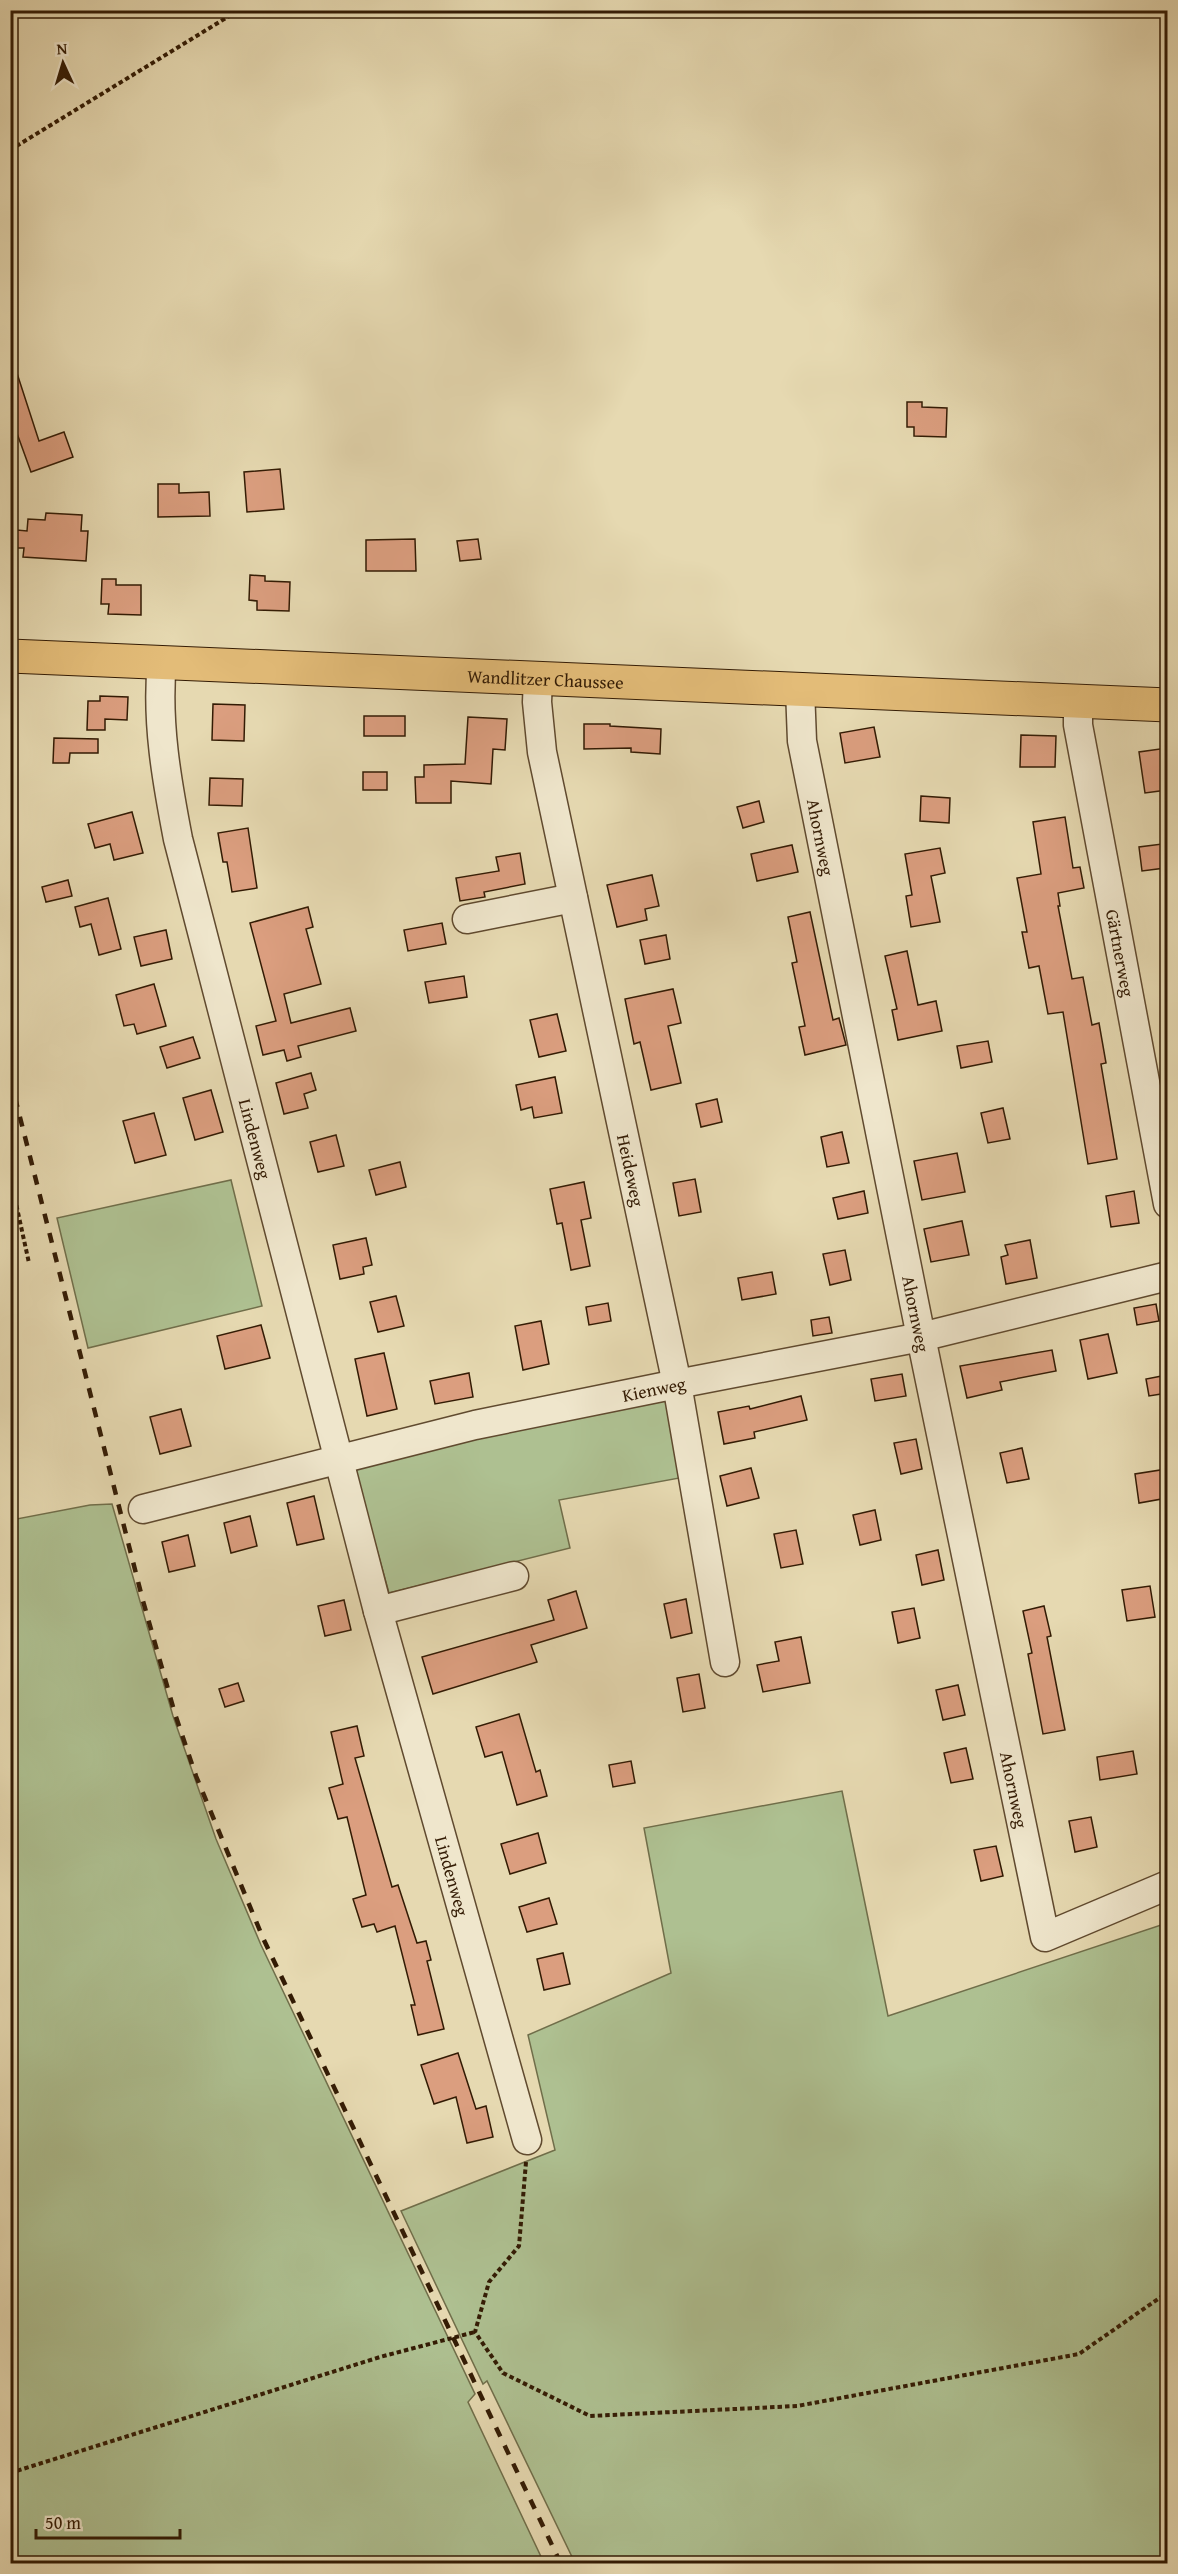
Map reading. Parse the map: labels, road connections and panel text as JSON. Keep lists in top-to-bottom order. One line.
{"streets":{"main road":["Wandlitzer Chaussee"],"street":["Ahornweg","Gärtnerweg","Lindenweg","Heideweg","Kienweg"]},"crossings":[["Wandlitzer Chaussee","Ahornweg"],["Wandlitzer Chaussee","Gärtnerweg"],["Wandlitzer Chaussee","Lindenweg"],["Wandlitzer Chaussee","Heideweg"],["Ahornweg","Kienweg"],["Lindenweg","Kienweg"],["Heideweg","Kienweg"]],"scale_bar":"50 m","north":"top"}
